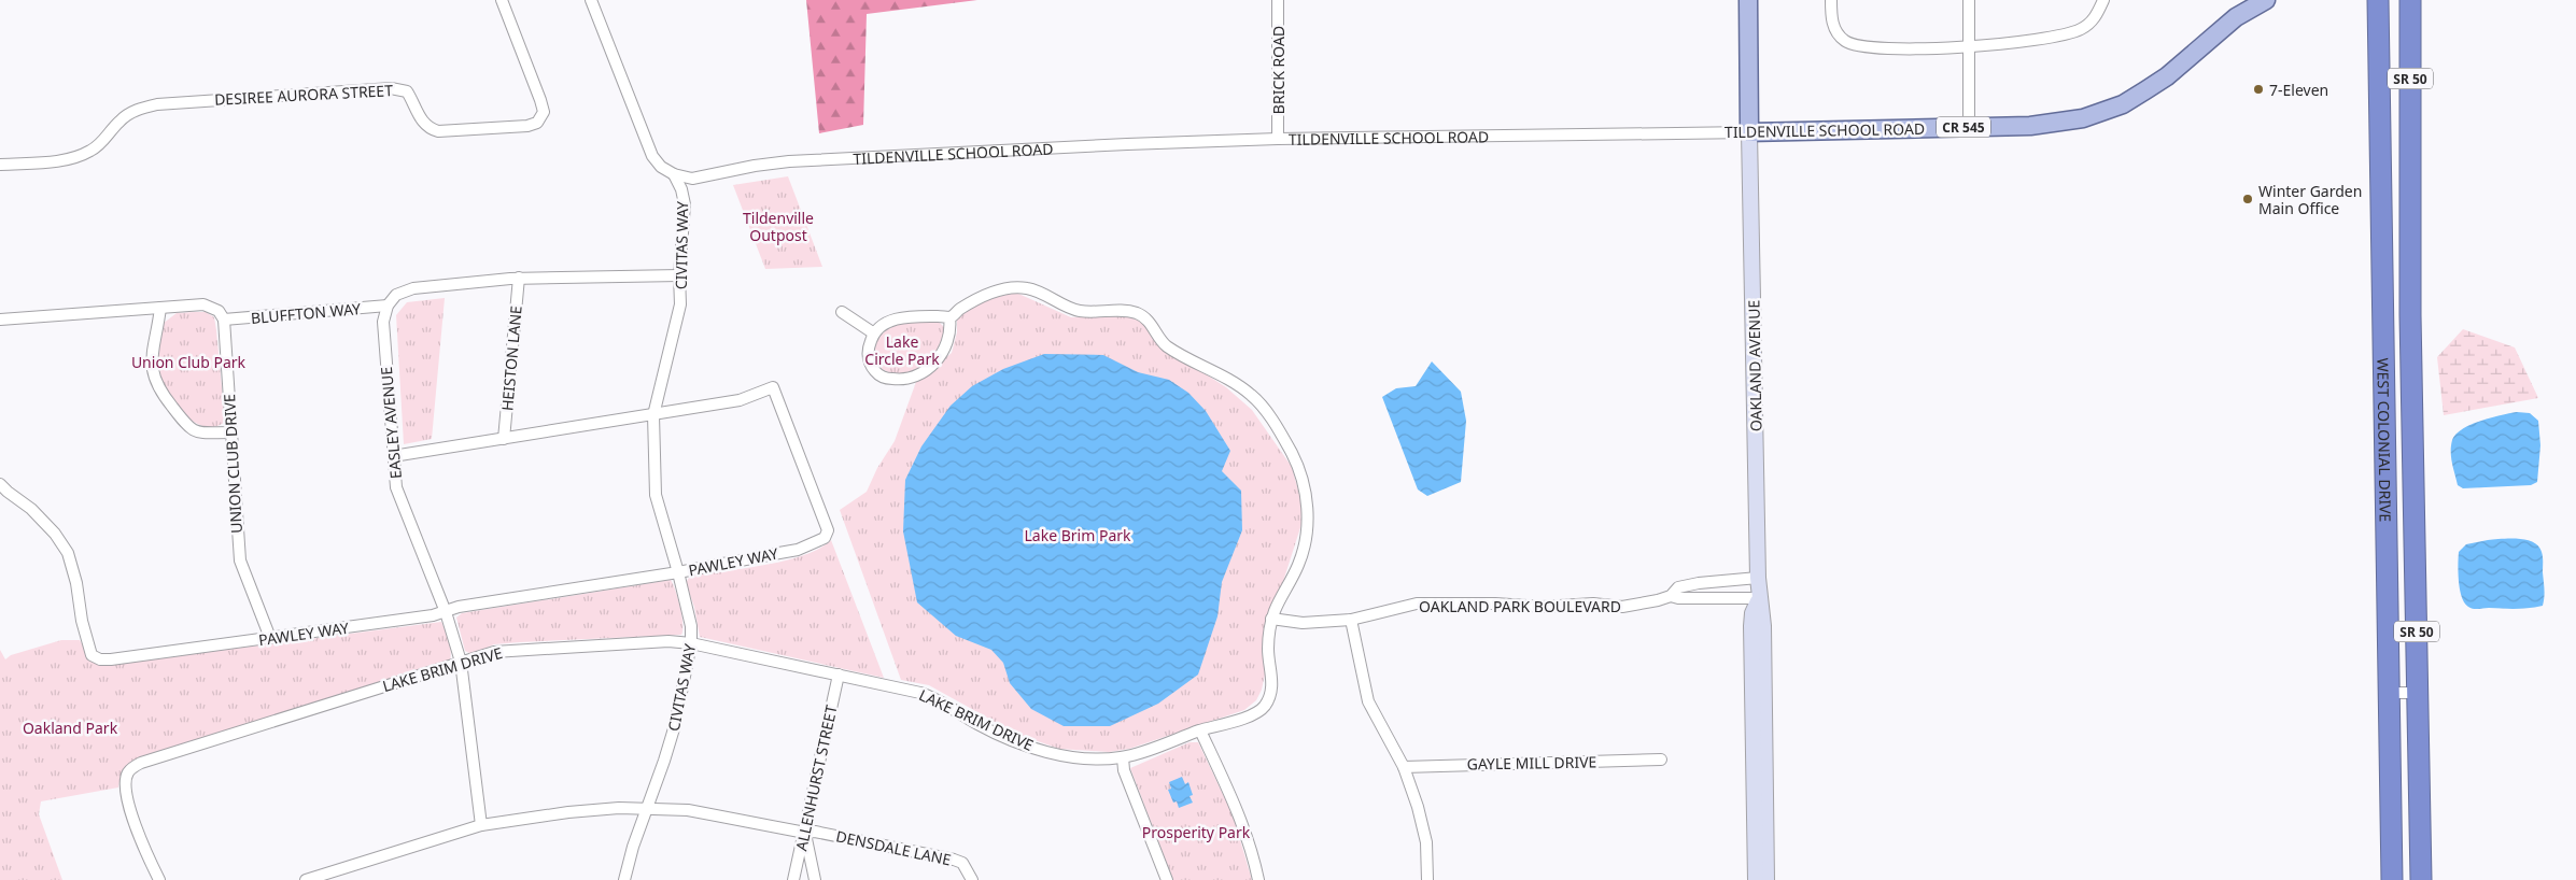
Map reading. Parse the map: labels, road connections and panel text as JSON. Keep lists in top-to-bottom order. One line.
{"streets":{"highway":["SR 50","WEST COLONIAL DRIVE"],"main road":["CR 545","TILDENVILLE SCHOOL ROAD"],"street":["BRICK ROAD","DESIREE AURORA STREET","CIVITAS WAY","BLUFFTON WAY","HEISTON LANE","OAKLAND AVENUE","EASLEY AVENUE","UNION CLUB DRIVE","PAWLEY WAY","OAKLAND PARK BOULEVARD","LAKE BRIM DRIVE","GAYLE MILL DRIVE","ALLENHURST STREET","DENSDALE LANE"]},"crossings":[["BRICK ROAD","TILDENVILLE SCHOOL ROAD"],["TILDENVILLE SCHOOL ROAD","CIVITAS WAY"],["TILDENVILLE SCHOOL ROAD","OAKLAND AVENUE"],["CIVITAS WAY","PAWLEY WAY"],["CIVITAS WAY","LAKE BRIM DRIVE"],["CIVITAS WAY","DENSDALE LANE"],["BLUFFTON WAY","EASLEY AVENUE"],["BLUFFTON WAY","UNION CLUB DRIVE"],["HEISTON LANE","PAWLEY WAY"],["OAKLAND AVENUE","OAKLAND PARK BOULEVARD"],["EASLEY AVENUE","PAWLEY WAY"],["EASLEY AVENUE","LAKE BRIM DRIVE"],["EASLEY AVENUE","DENSDALE LANE"],["UNION CLUB DRIVE","PAWLEY WAY"],["OAKLAND PARK BOULEVARD","LAKE BRIM DRIVE"],["LAKE BRIM DRIVE","ALLENHURST STREET"],["ALLENHURST STREET","DENSDALE LANE"]],"parks":["Tildenville Outpost","Lake Circle Park","Union Club Park","Lake Brim Park","Oakland Park","Prosperity Park"],"places":["7-Eleven","Winter Garden Main Office"]}
